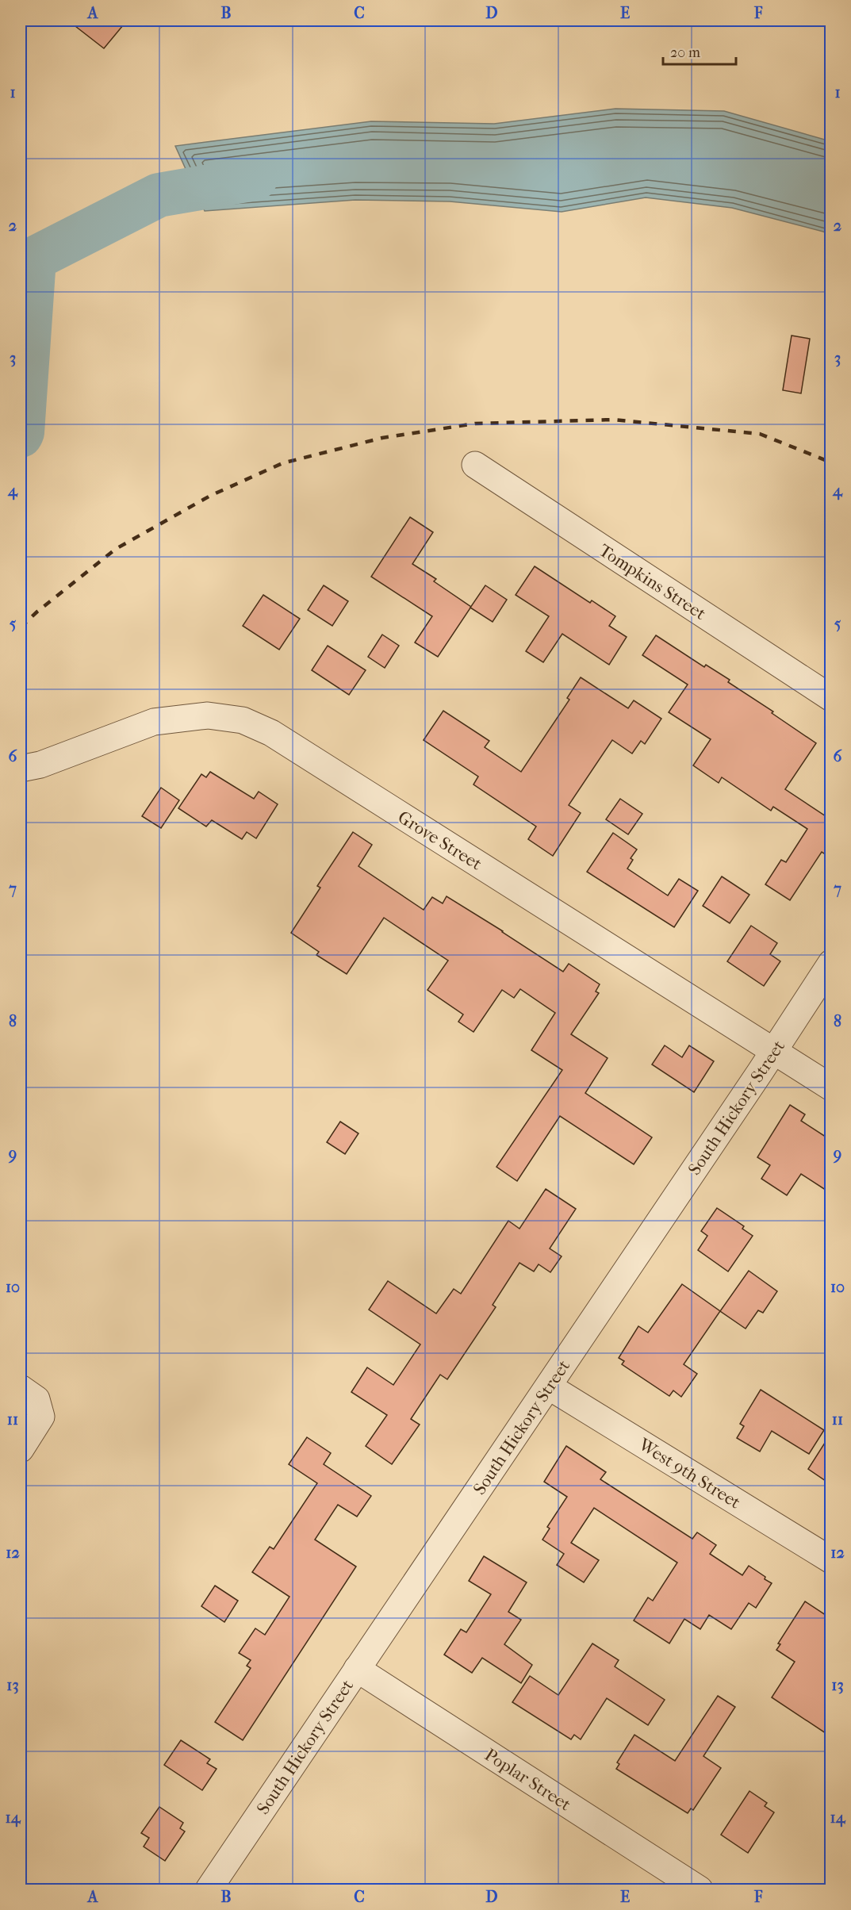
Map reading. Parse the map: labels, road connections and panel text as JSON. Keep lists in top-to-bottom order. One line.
{"streets":{"street":["Tompkins Street","Grove Street","South Hickory Street","West 9th Street","Poplar Street"]},"crossings":[["Grove Street","South Hickory Street"],["South Hickory Street","West 9th Street"],["South Hickory Street","Poplar Street"]],"scale_bar":"20 m","grid":{"columns":["A","B","C","D","E","F"],"rows":["1","2","3","4","5","6","7","8","9","10","11","12","13","14"]}}
